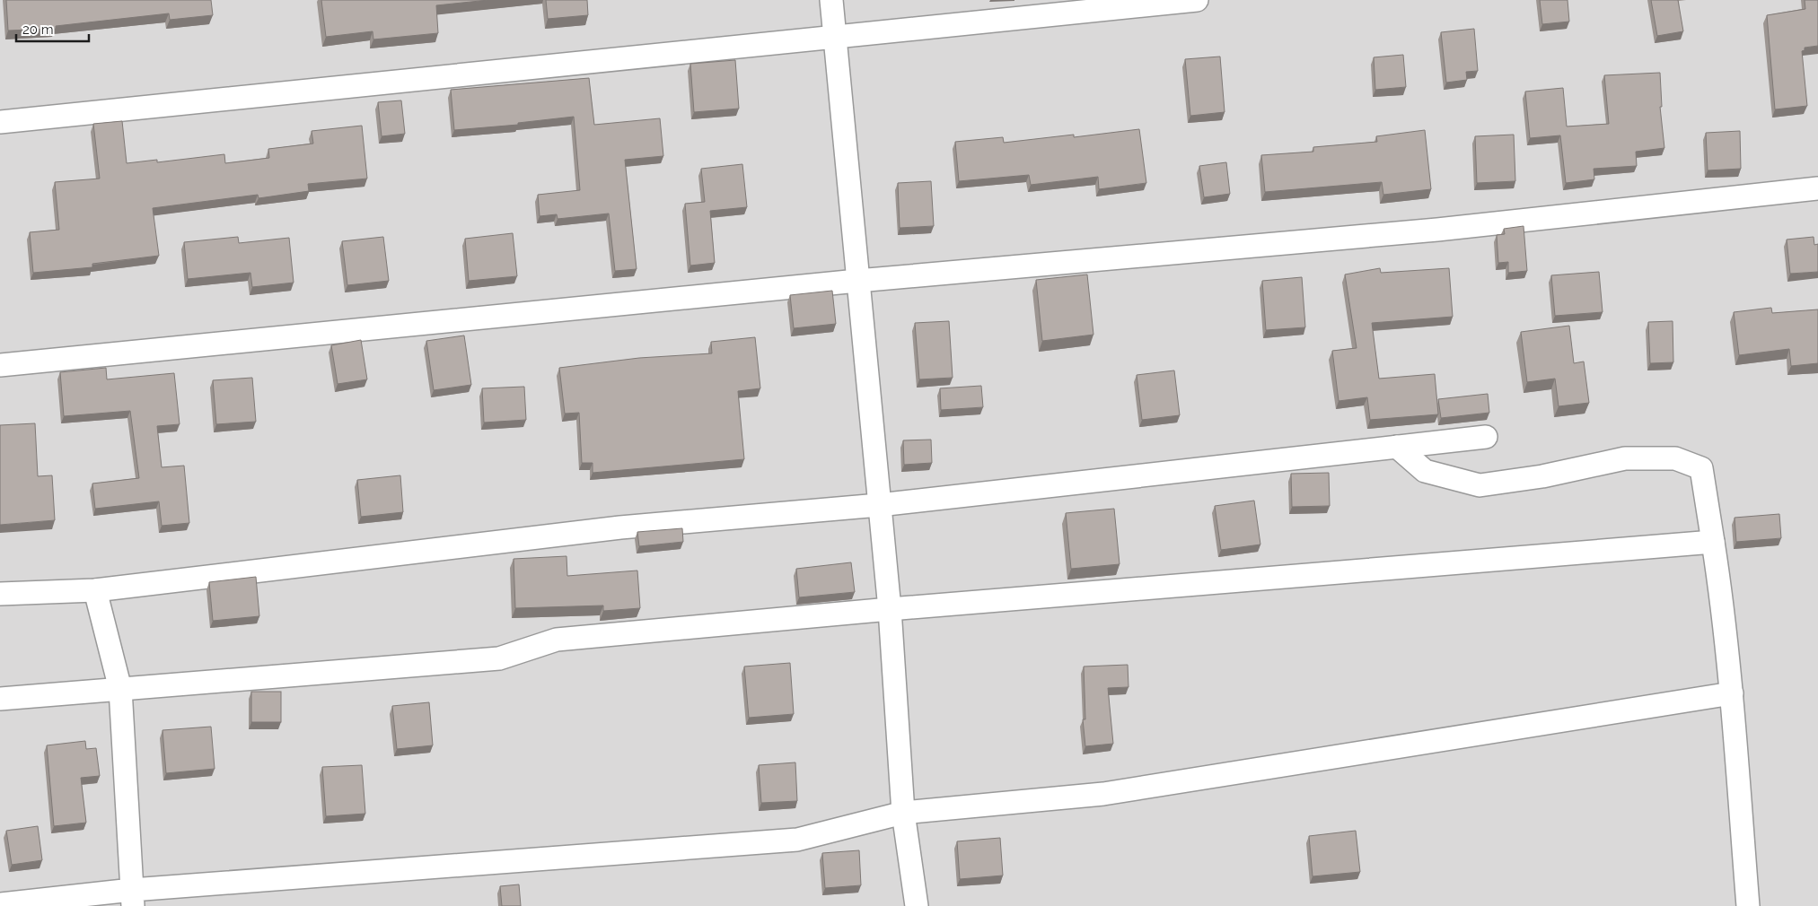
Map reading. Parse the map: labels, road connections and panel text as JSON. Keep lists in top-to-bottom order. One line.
{"scale_bar":"20 m"}
